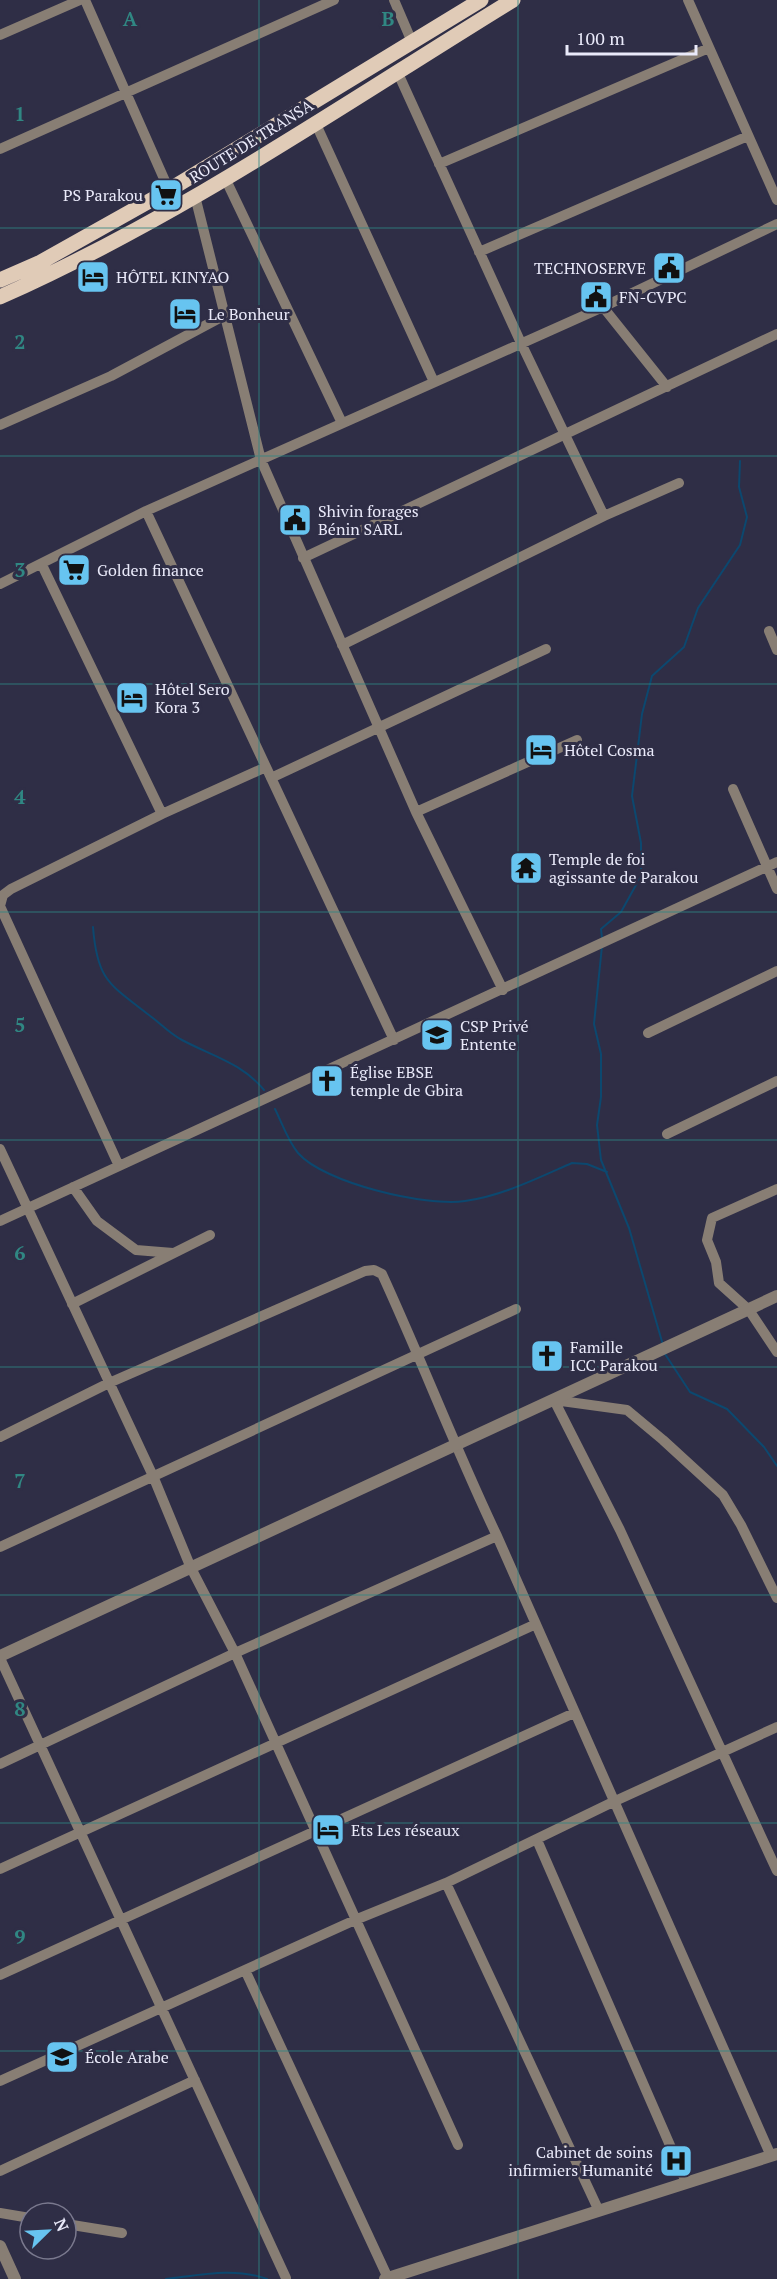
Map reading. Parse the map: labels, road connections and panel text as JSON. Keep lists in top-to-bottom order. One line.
{"streets":{"main road":["ROUTE DE TRANSA"]},"places":{"supermarket":["PS Parakou","Golden finance"],"public building":["TECHNOSERVE","FN-CVPC","Shivin forages Bénin SARL"],"hotel":["HÔTEL KINYAO","Le Bonheur","Hôtel Sero Kora 3","Hôtel Cosma","Ets Les réseaux"],"temple":["Temple de foi agissante de Parakou"],"school or university":["CSP Privé Entente","École Arabe"],"church":["Église EBSE temple de Gbira","Famille ICC Parakou"],"hospital":["Cabinet de soins infirmiers Humanité"]},"scale_bar":"100 m","north":"top right","grid":{"columns":["A","B"],"rows":["1","2","3","4","5","6","7","8","9"]}}
